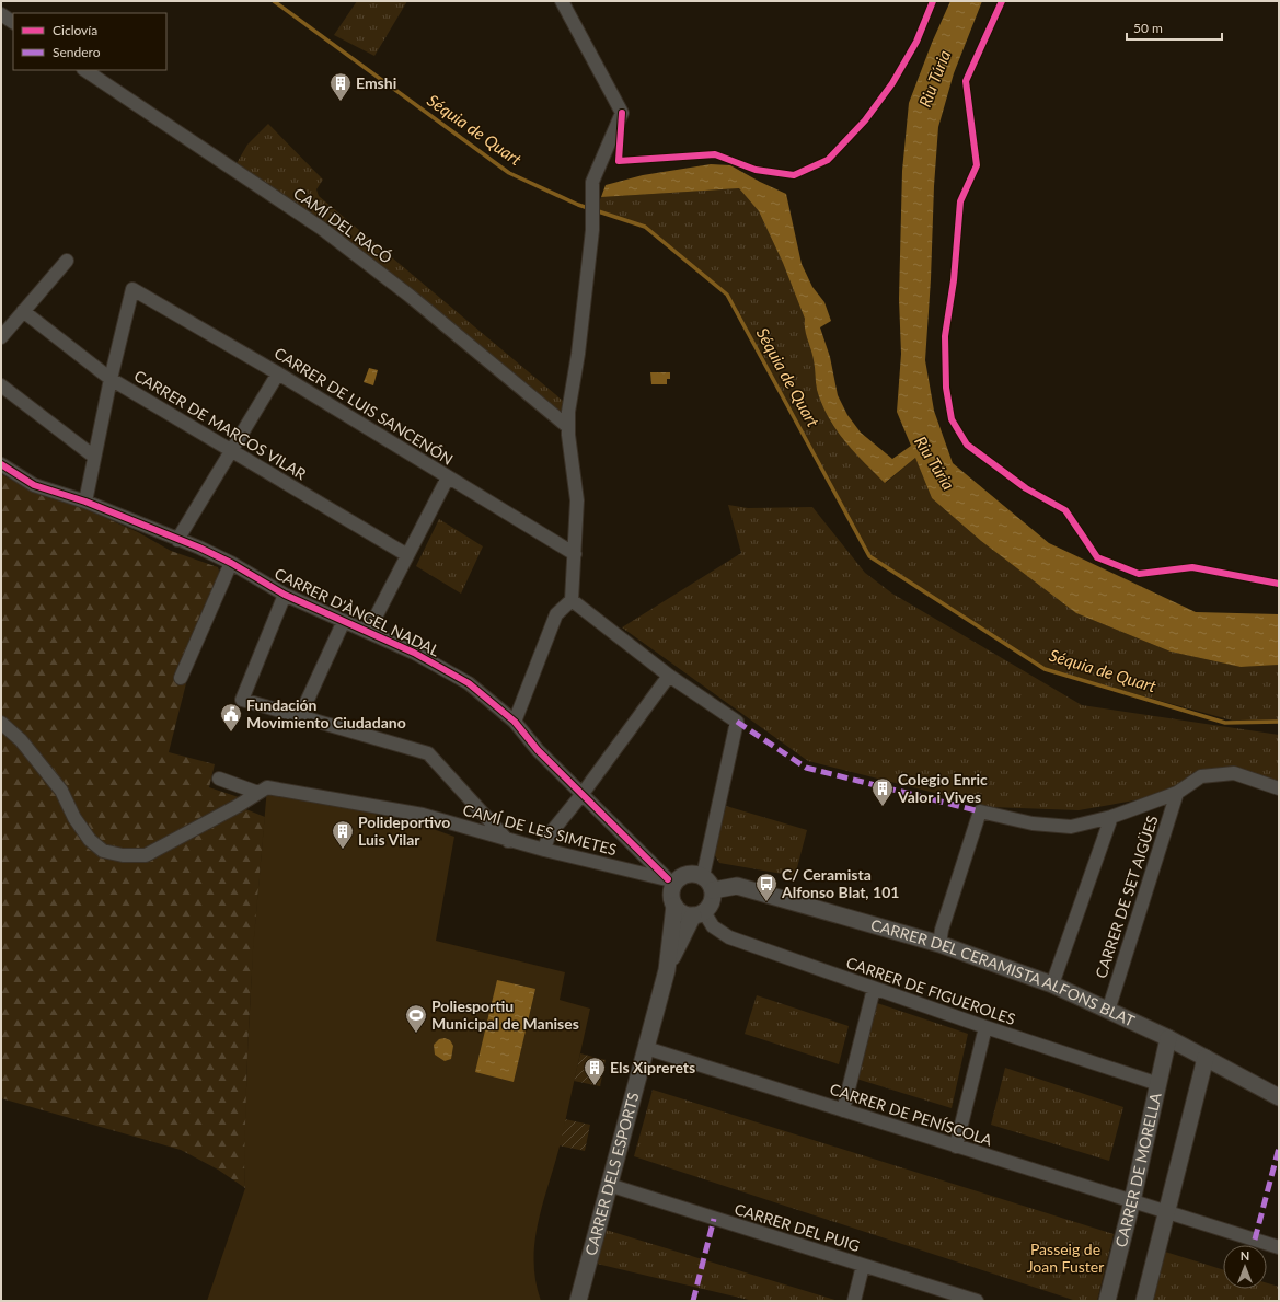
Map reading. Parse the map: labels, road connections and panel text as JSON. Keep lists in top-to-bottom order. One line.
{"streets":{"street":["CAMÍ DEL RACÓ","CARRER DE LUIS SANCENÓN","CARRER DE MARCOS VILAR","CARRER D'ÀNGEL NADAL","CAMÍ DE LES SIMETES","CARRER DE SET AIGÜES","CARRER DEL CERAMISTA ALFONS BLAT","CARRER DE FIGUEROLES","CARRER DE PENÍSCOLA","CARRER DE MORELLA","CARRER DELS ESPORTS","CARRER DEL PUIG"]},"crossings":[["CARRER DE LUIS SANCENÓN","CARRER DE MARCOS VILAR"],["CARRER D'ÀNGEL NADAL","CAMÍ DE LES SIMETES"],["CARRER D'ÀNGEL NADAL","CARRER DEL CERAMISTA ALFONS BLAT"],["CARRER D'ÀNGEL NADAL","CARRER DE FIGUEROLES"],["CARRER D'ÀNGEL NADAL","CARRER DELS ESPORTS"],["CAMÍ DE LES SIMETES","CARRER DEL CERAMISTA ALFONS BLAT"],["CAMÍ DE LES SIMETES","CARRER DE FIGUEROLES"],["CAMÍ DE LES SIMETES","CARRER DELS ESPORTS"],["CARRER DE SET AIGÜES","CARRER DEL CERAMISTA ALFONS BLAT"],["CARRER DEL CERAMISTA ALFONS BLAT","CARRER DE FIGUEROLES"],["CARRER DEL CERAMISTA ALFONS BLAT","CARRER DE MORELLA"],["CARRER DEL CERAMISTA ALFONS BLAT","CARRER DELS ESPORTS"],["CARRER DE FIGUEROLES","CARRER DE MORELLA"],["CARRER DE FIGUEROLES","CARRER DELS ESPORTS"],["CARRER DE PENÍSCOLA","CARRER DE MORELLA"],["CARRER DE PENÍSCOLA","CARRER DELS ESPORTS"],["CARRER DELS ESPORTS","CARRER DEL PUIG"]],"water":["Riu Túria","Séquia de Quart"],"parks":["Passeig de Joan Fuster"],"places":{"building":["Emshi","Colegio Enric Valor i Vives","Polideportivo Luis Vilar","Els Xiprerets"],"public building":["Fundación Movimiento Ciudadano"],"bus stop":["C/ Ceramista Alfonso Blat, 101"],"sports":["Poliesportiu Municipal de Manises"]},"legend":["Ciclovía","Sendero"],"scale_bar":"50 m","north":"top"}
